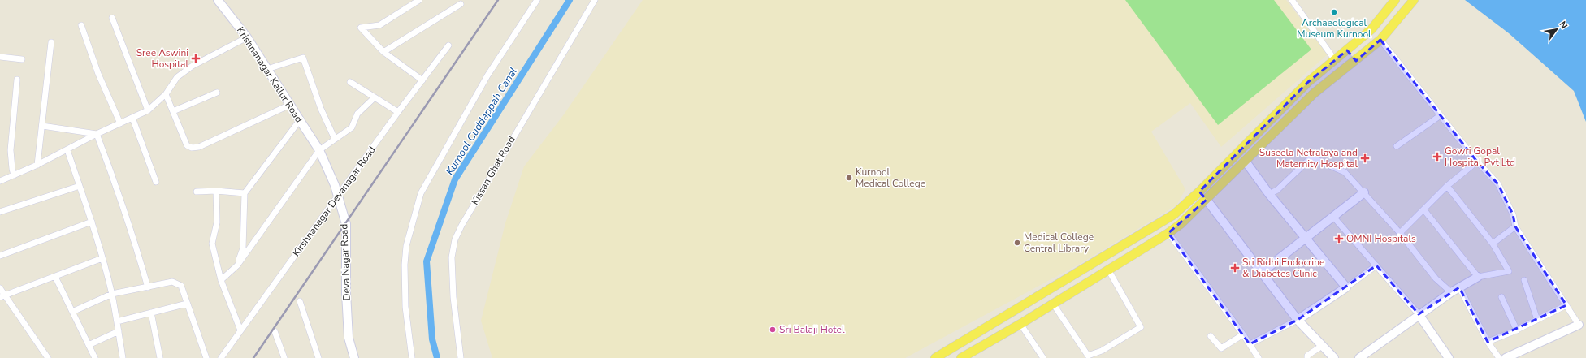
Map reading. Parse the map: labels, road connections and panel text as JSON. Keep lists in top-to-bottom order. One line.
{"streets":{"street":["Krishnanagar Kallur Road","Kissan Ghat Road","Kirshnanagar Devanagar Road","Deva Nagar Road"]},"crossings":[["Krishnanagar Kallur Road","Deva Nagar Road"],["Kirshnanagar Devanagar Road","Deva Nagar Road"]],"water":["Kurnool Cuddappah Canal"],"places":{"other":["Archaeological Museum Kurnool","Kurnool Medical College","Medical College Central Library","Sri Balaji Hotel"],"health":["Sree Aswini Hospital","Gowri Gopal Hospital Pvt Ltd","Suseela Netralaya and Maternity Hospital","OMNI Hospitals","Sri Ridhi Endocrine & Diabetes Clinic"]},"north":"top right"}
